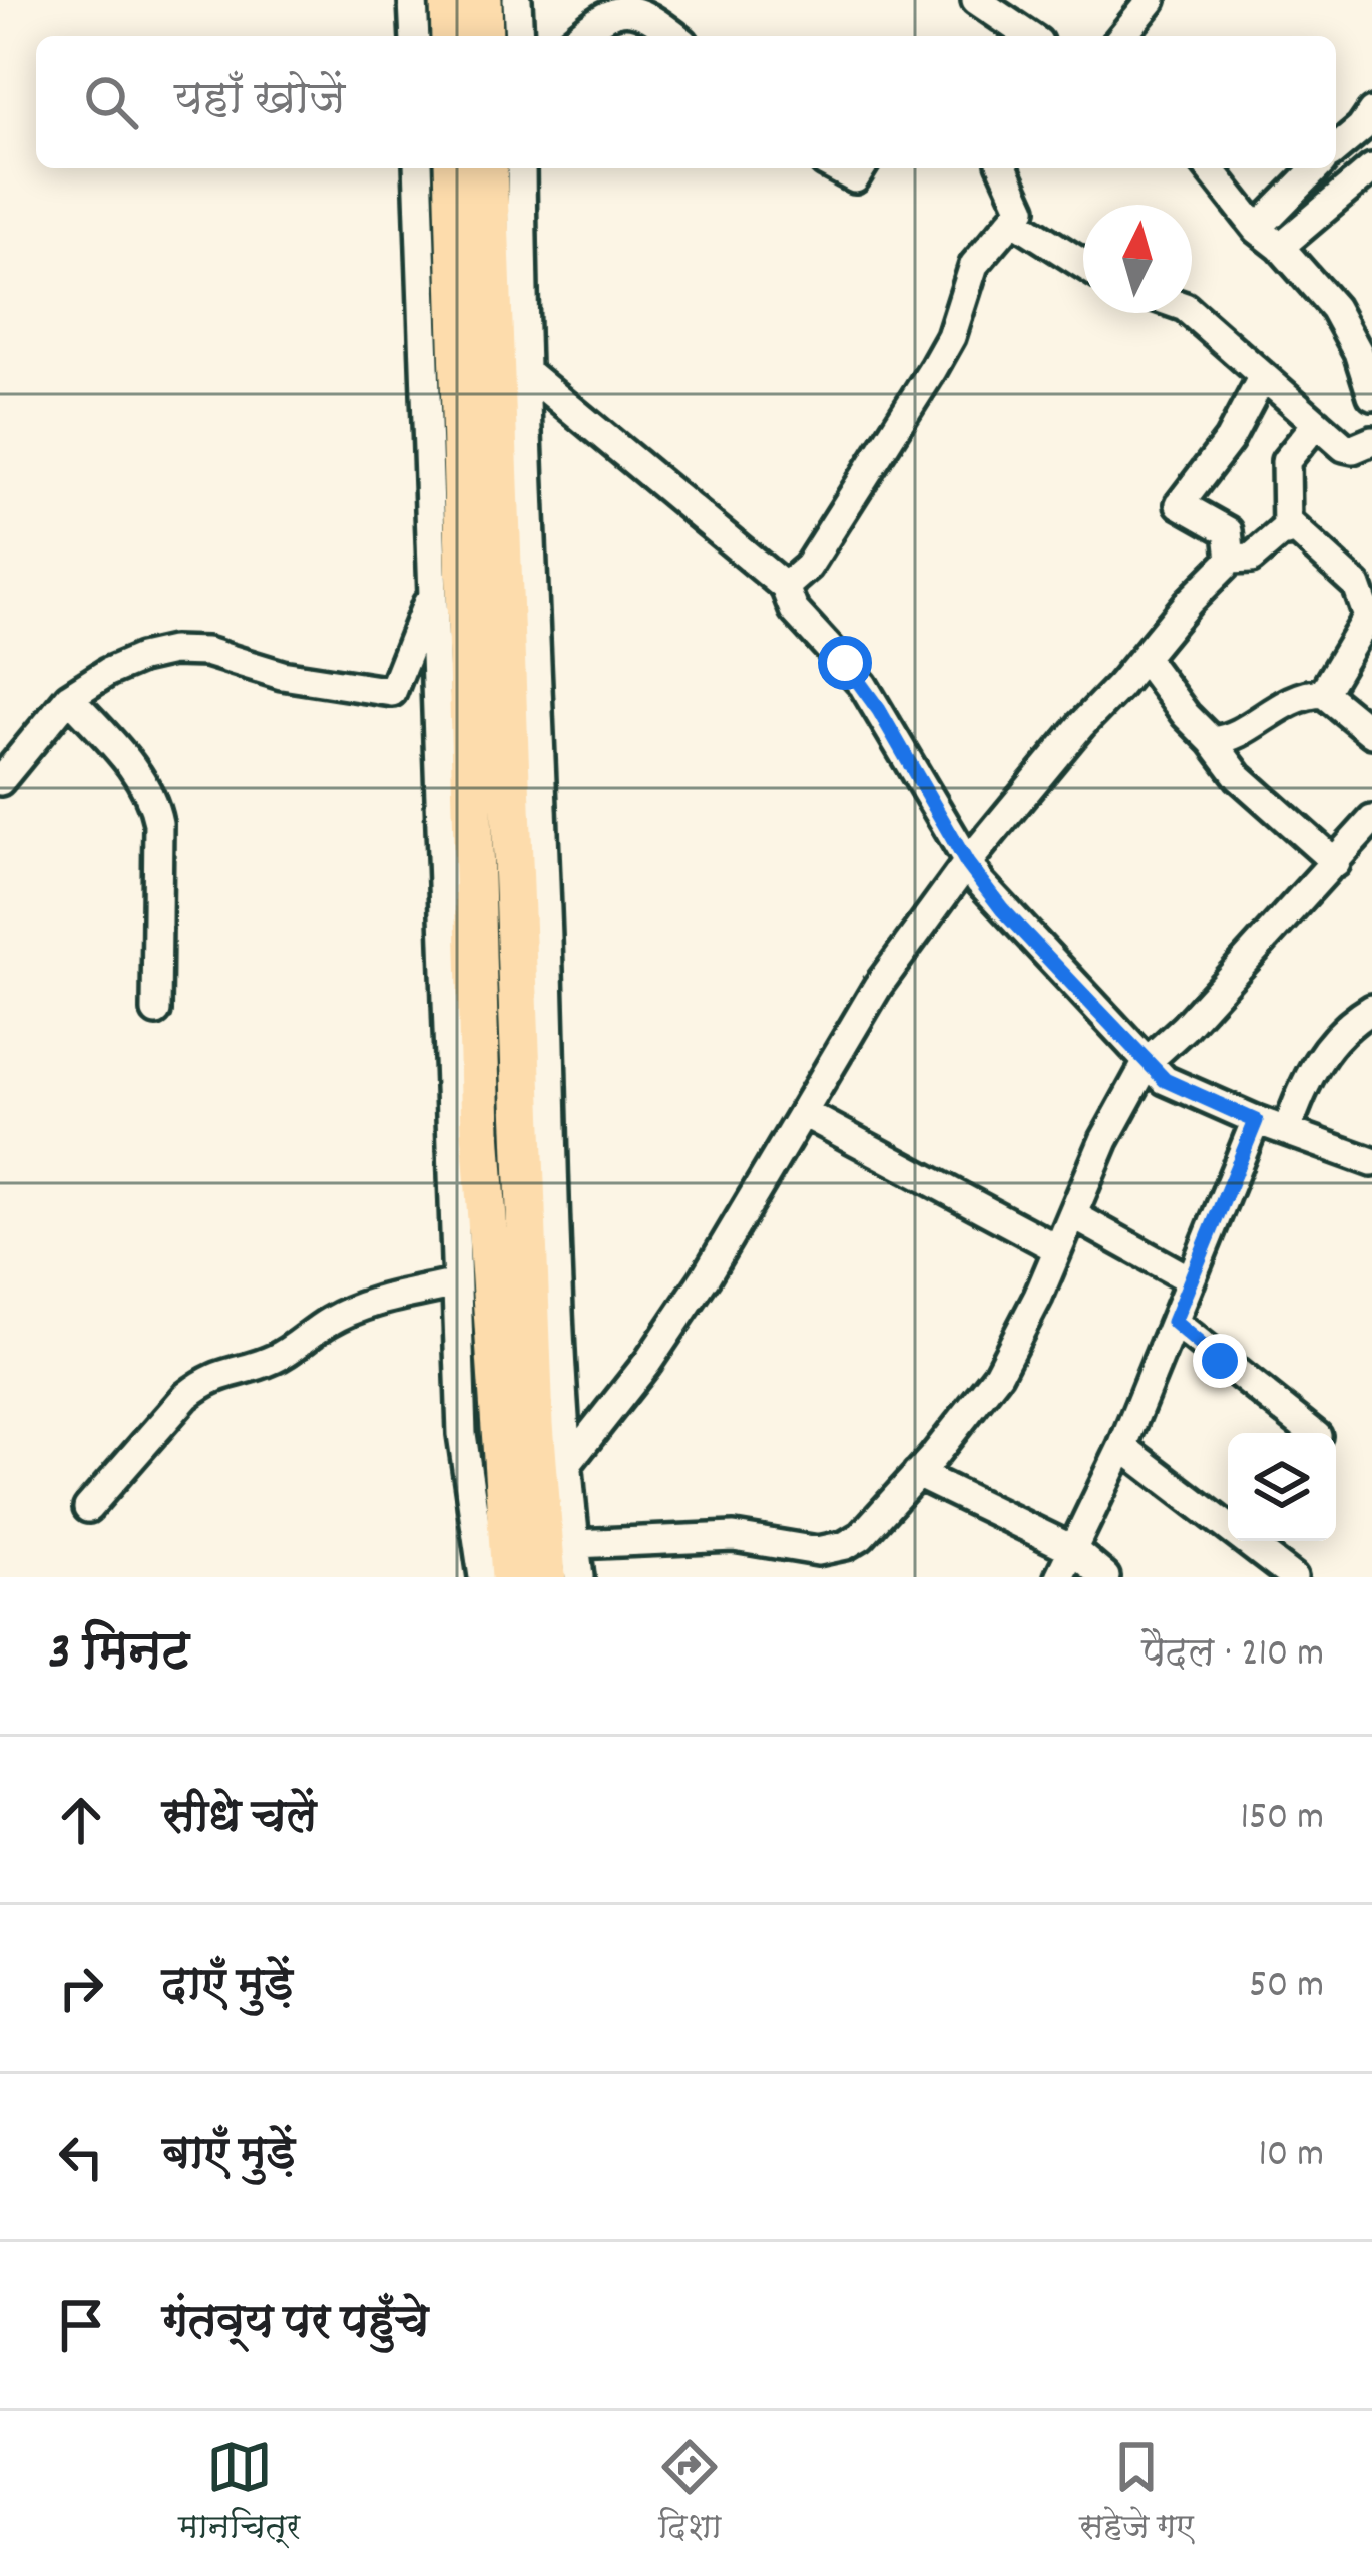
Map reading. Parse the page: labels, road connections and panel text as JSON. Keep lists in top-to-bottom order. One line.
{"north":"top","page":{"search":"यहाँ खोजें","heading":["3 मिनट","पैदल · 210 m"],"list":[["सीधे चलें","150 m"],["दाएँ मुड़ें","50 m"],["बाएँ मुड़ें","10 m"],"गंतव्य पर पहुँचे"],"nav":["मानचित्र","दिशा","सहेजे गए"]}}
